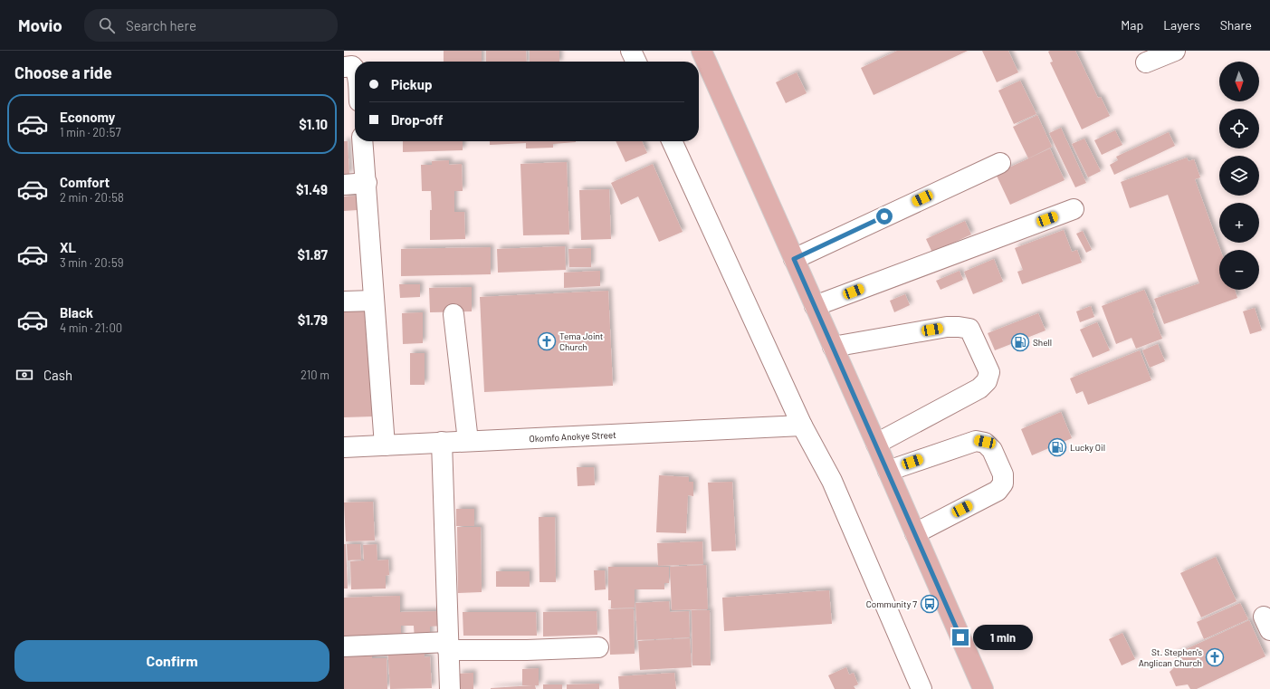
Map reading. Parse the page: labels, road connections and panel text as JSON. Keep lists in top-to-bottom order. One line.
{"streets":{"street":["Okomfo Anokye Street"]},"places":{"church":["Tema Joint Church","St. Stephen's Anglican Church"],"fuel station":["Shell","Lucky Oil"],"bus stop":["Community 7"]},"north":"bottom","page":{"header":"Movio","search":"Search here","nav":["Map","Layers","Share"],"heading":"Choose a ride","map_buttons":["+","−"],"banner":["Pickup","Drop-off"],"list":[{"name":"Economy","note":"1 min · 20:57","value":"$1.10"},{"name":"Comfort","note":"2 min · 20:58","value":"$1.49"},{"name":"XL","note":"3 min · 20:59","value":"$1.87"},{"name":"Black","note":"4 min · 21:00","value":"$1.79"}],"pay":["Cash","210 m"],"bubble":"1 min","buttons":"Confirm"}}
